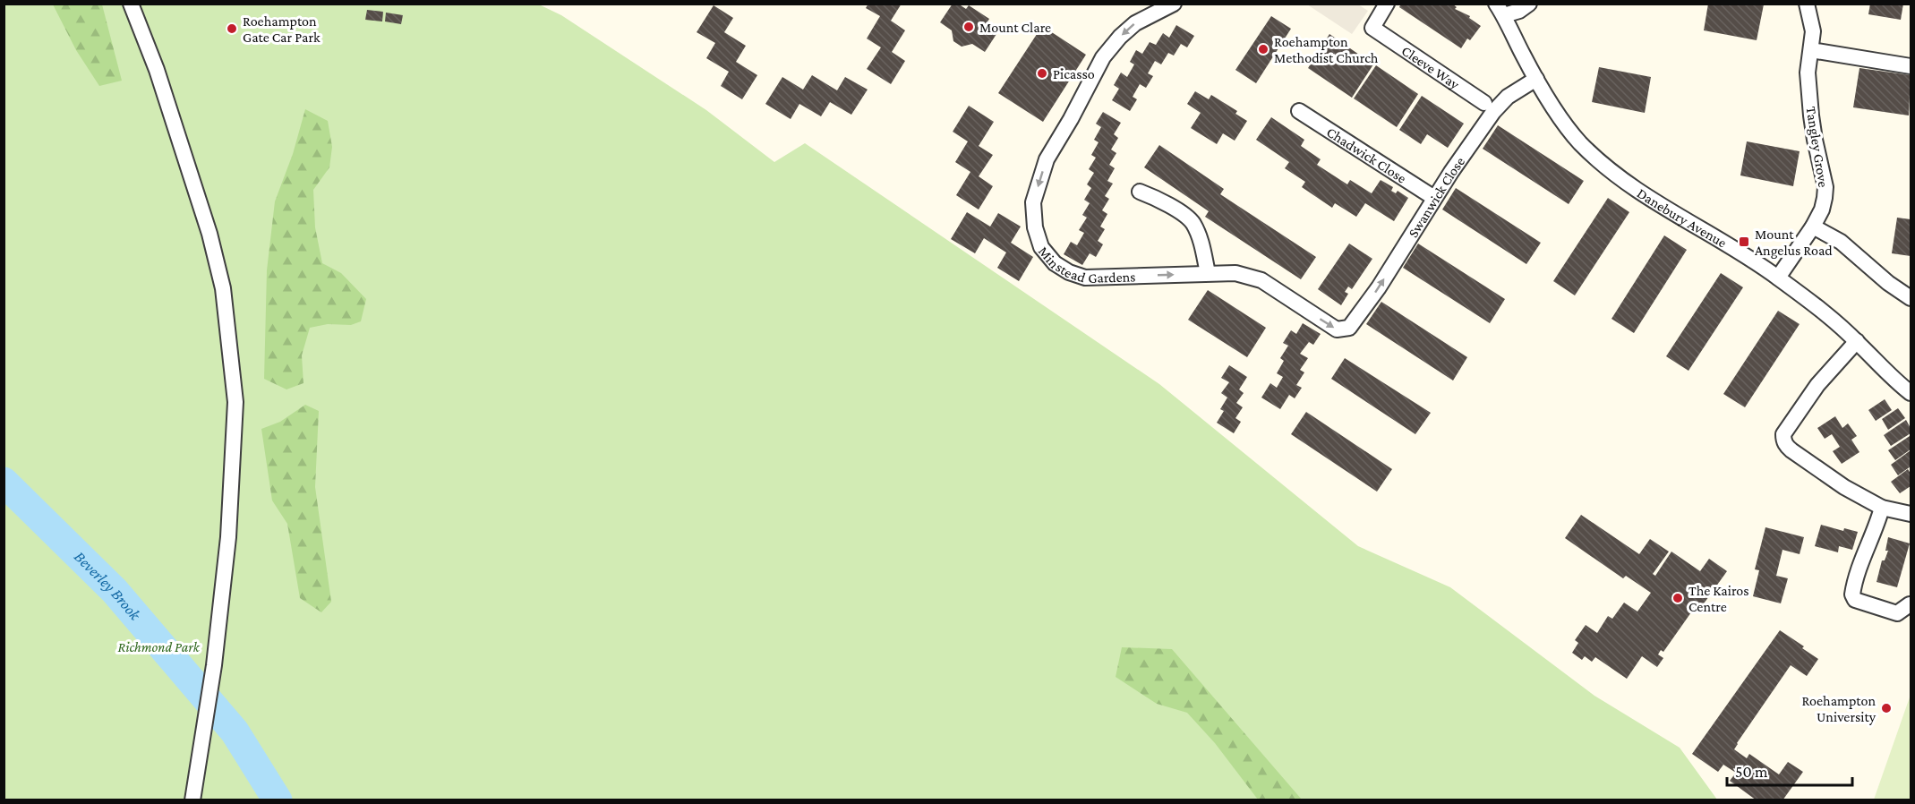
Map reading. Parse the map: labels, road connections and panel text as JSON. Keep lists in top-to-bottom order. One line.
{"streets":{"street":["Cleeve Way","Tangley Grove","Chadwick Close","Swanwick Close","Danebury Avenue","Minstead Gardens"]},"crossings":[["Tangley Grove","Danebury Avenue"],["Chadwick Close","Swanwick Close"],["Swanwick Close","Danebury Avenue"],["Swanwick Close","Minstead Gardens"]],"one_way":["Swanwick Close"],"water":["Beverley Brook"],"parks":["Richmond Park"],"places":{"other":["Mount Clare","Roehampton Gate Car Park","Roehampton Methodist Church","Picasso","The Kairos Centre","Roehampton University"],"transit":["Mount Angelus Road"]},"scale_bar":"50 m"}
